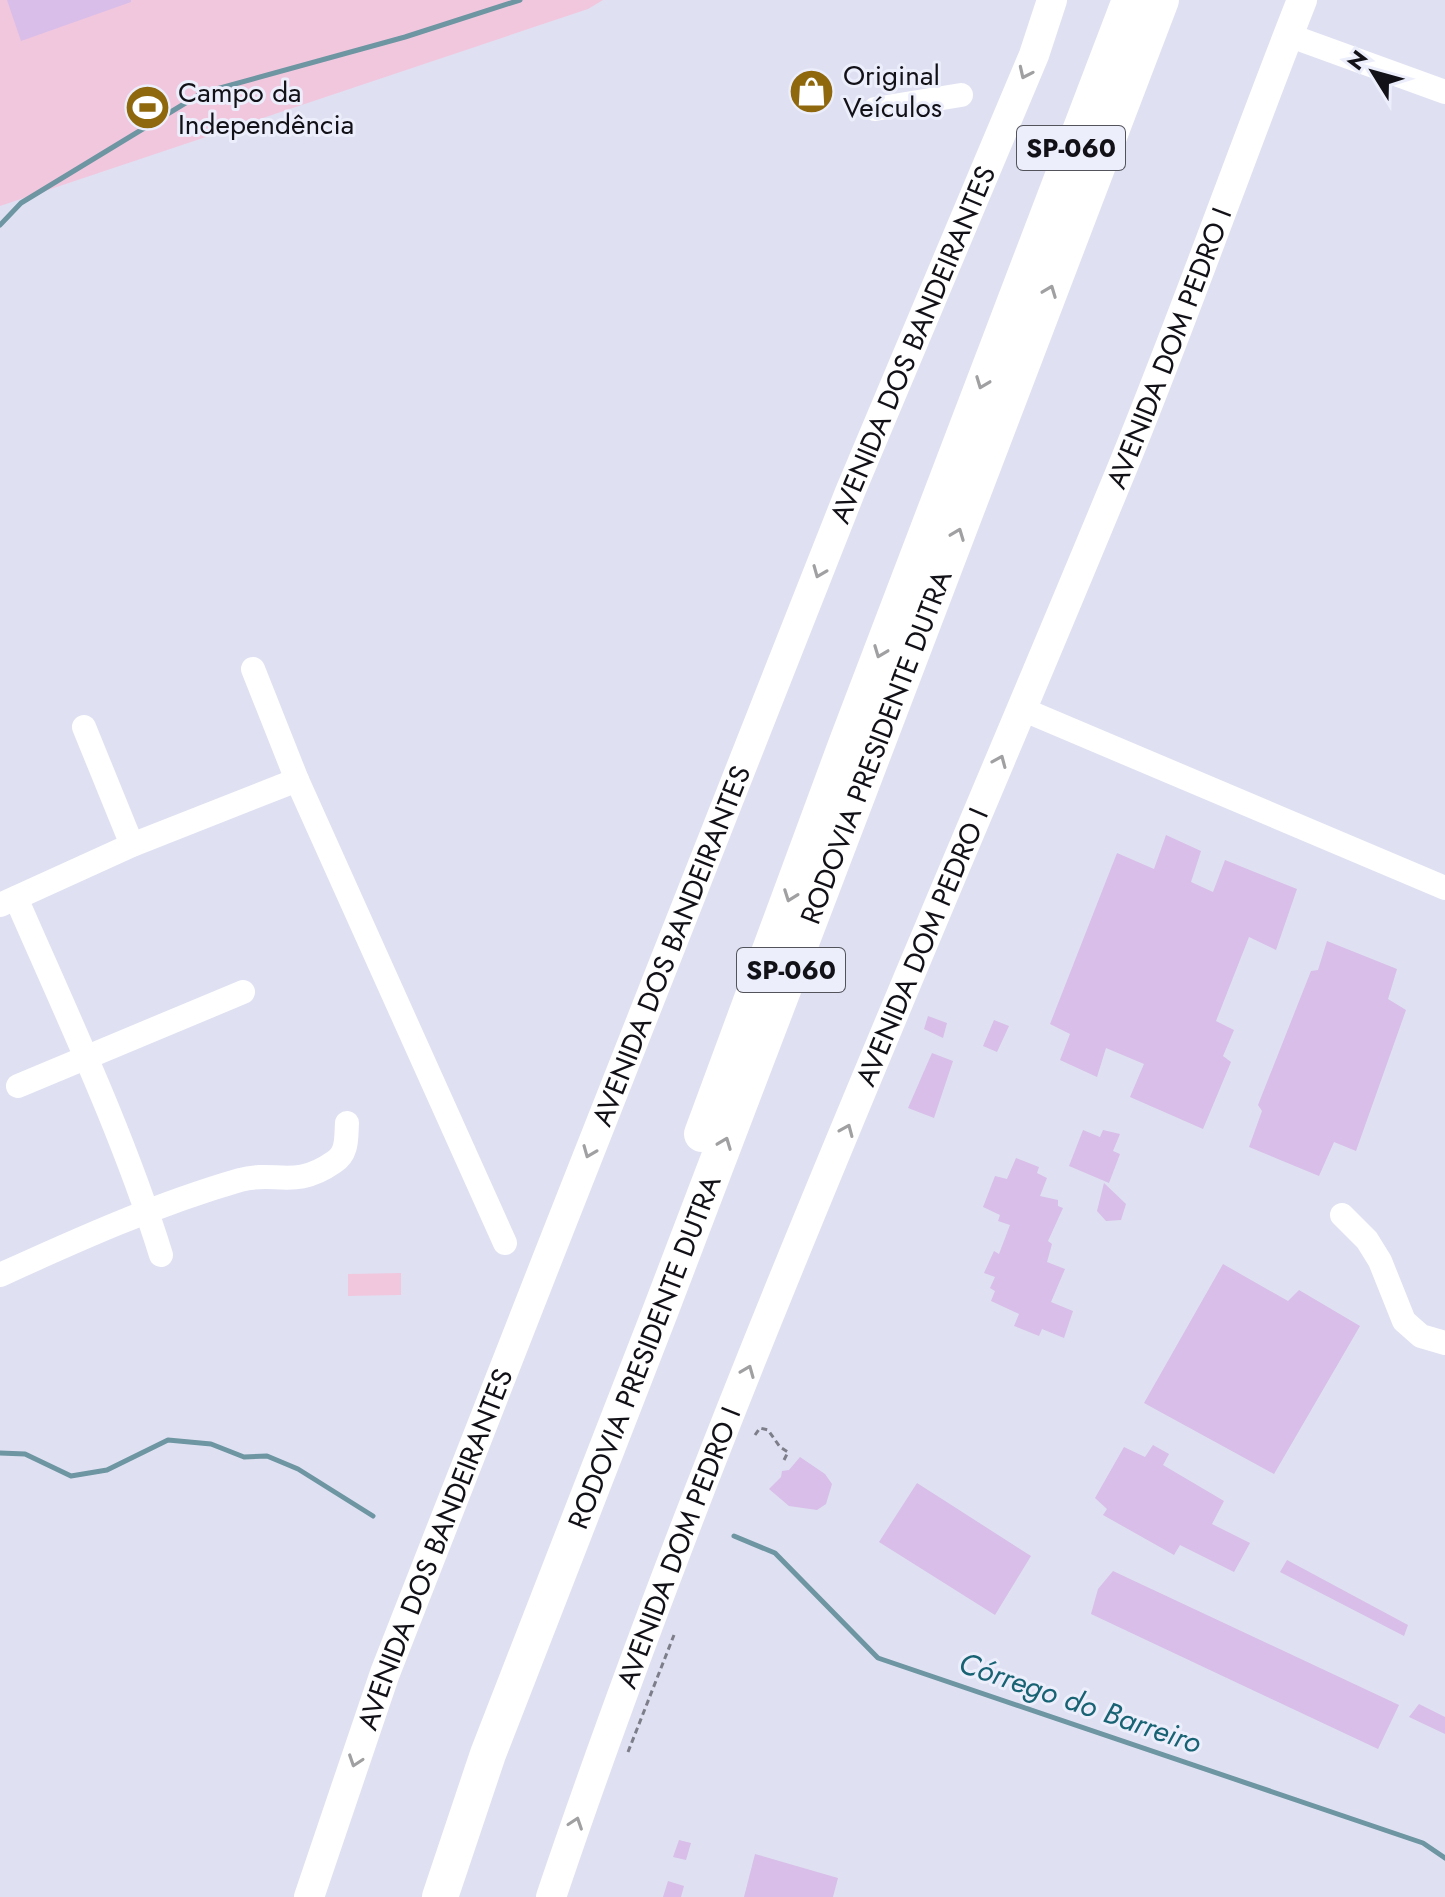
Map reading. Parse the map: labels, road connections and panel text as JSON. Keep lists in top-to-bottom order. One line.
{"streets":{"highway":["SP-060","RODOVIA PRESIDENTE DUTRA"],"main road":["AVENIDA DOS BANDEIRANTES","AVENIDA DOM PEDRO I"]},"one_way":["AVENIDA DOS BANDEIRANTES","AVENIDA DOM PEDRO I"],"water":["Córrego do Barreiro"],"places":{"shop":["Original Veículos"],"sports":["Campo da Independência"]},"north":"top left"}
